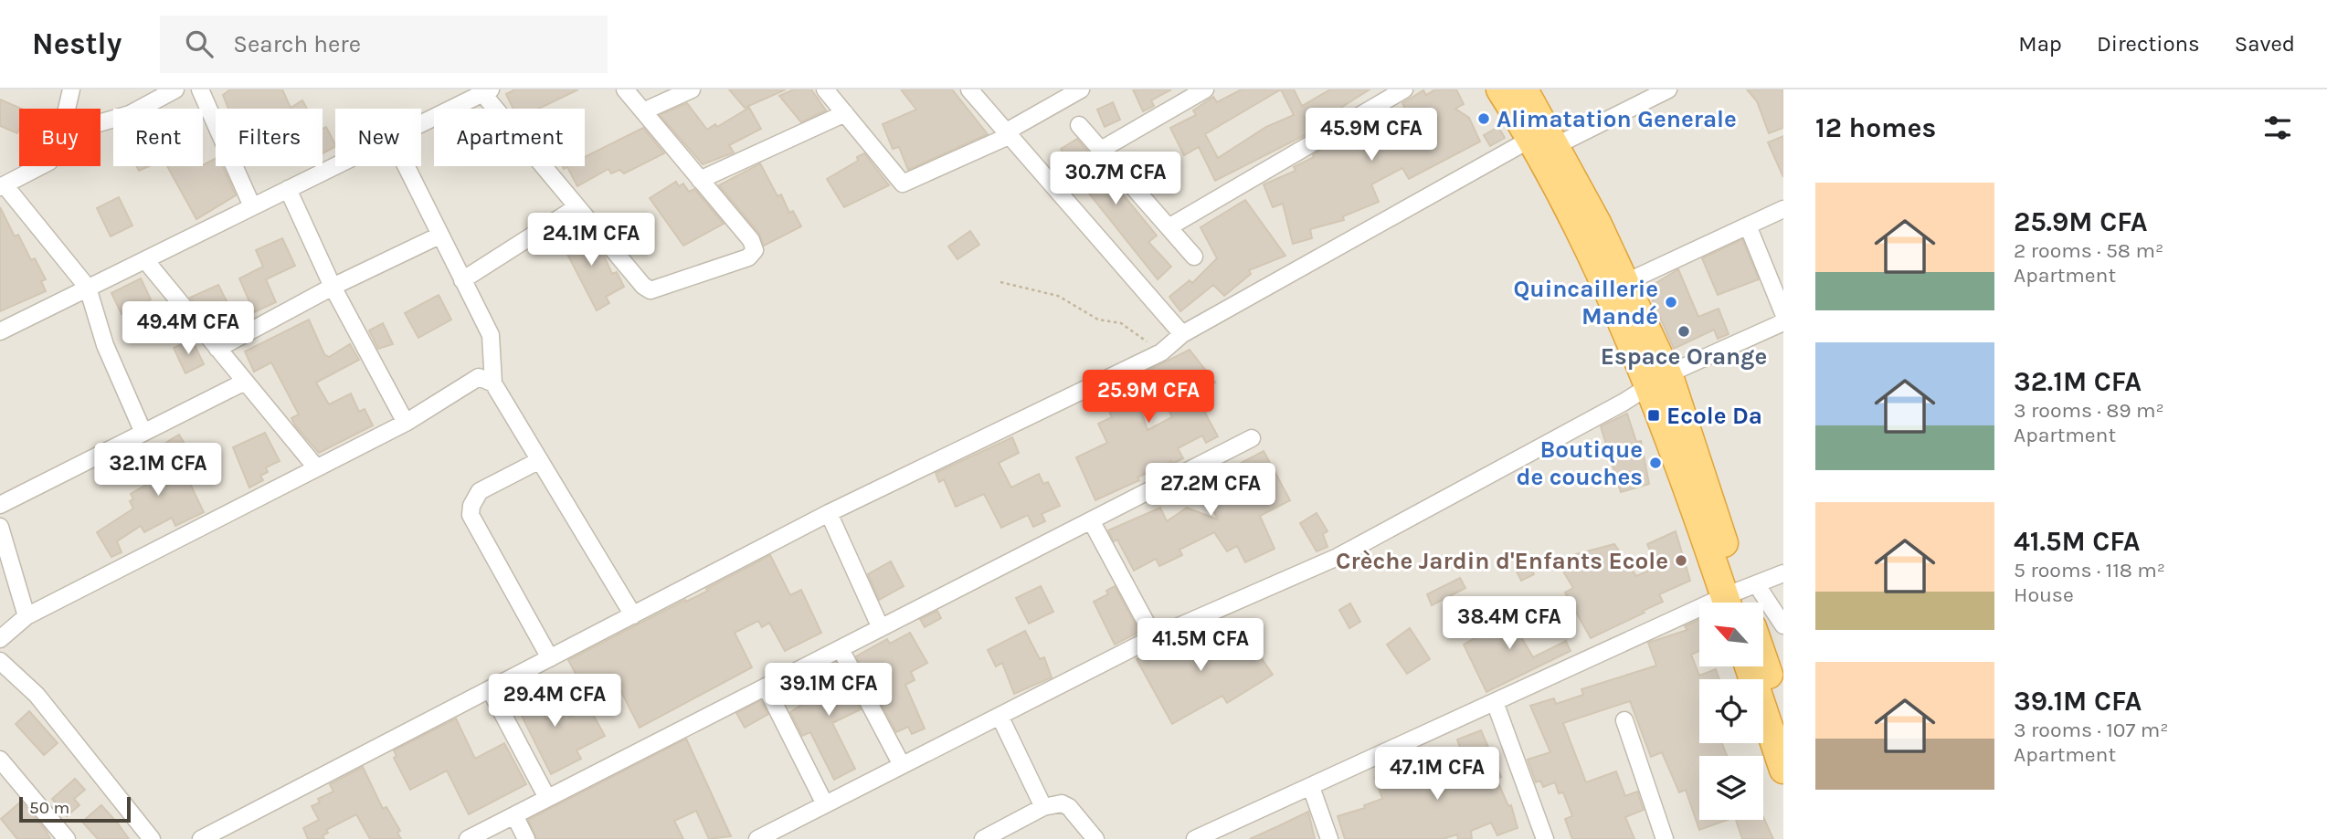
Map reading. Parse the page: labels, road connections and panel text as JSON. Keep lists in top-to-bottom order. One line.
{"places":{"other":["Alimatation Generale","Quincaillerie Mandé","Espace Orange","Boutique de couches","Crèche Jardin d'Enfants Ecole"],"transit":["Ecole Da"]},"scale_bar":"50 m","north":"top left","page":{"header":"Nestly","search":"Search here","nav":["Map","Directions","Saved"],"heading":"12 homes","price":["45.9M CFA","30.7M CFA","24.1M CFA","49.4M CFA","25.9M CFA","32.1M CFA","27.2M CFA","38.4M CFA","41.5M CFA","39.1M CFA","29.4M CFA","47.1M CFA"],"chip":["Buy","Rent","Filters","New","Apartment"],"list":[{"name":"25.9M CFA","note":"2 rooms · 58 m² · Apartment"},{"name":"32.1M CFA","note":"3 rooms · 89 m² · Apartment"},{"name":"41.5M CFA","note":"5 rooms · 118 m² · House"},{"name":"39.1M CFA","note":"3 rooms · 107 m² · Apartment"}],"scale":"50 m"}}
